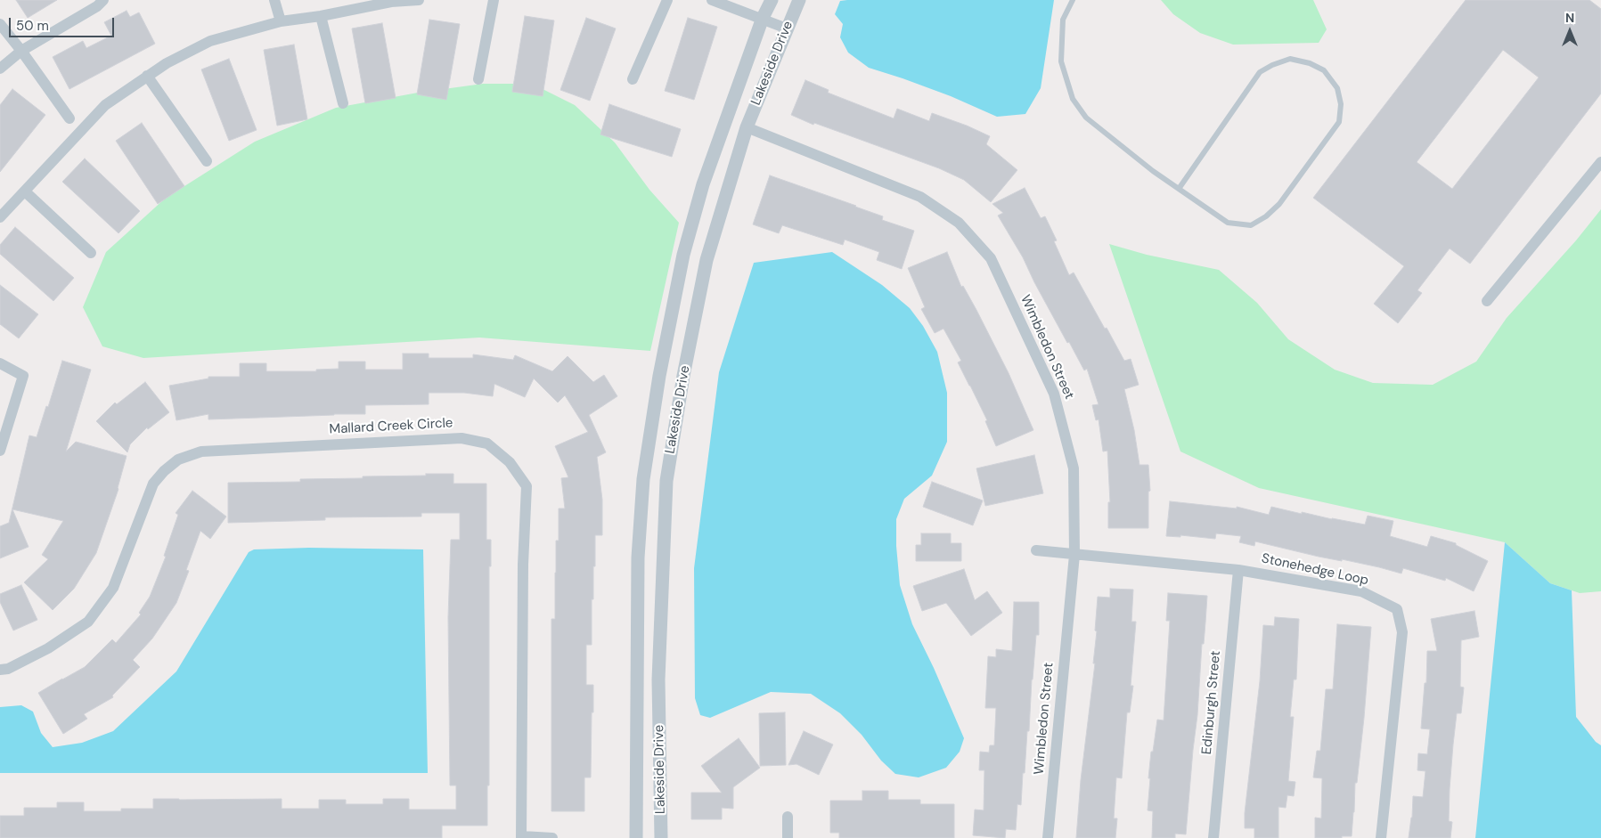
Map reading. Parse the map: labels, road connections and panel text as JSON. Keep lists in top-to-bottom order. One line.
{"streets":{"street":["Lakeside Drive","Wimbledon Street","Mallard Creek Circle","Stonehedge Loop","Edinburgh Street"]},"crossings":[["Lakeside Drive","Wimbledon Street"],["Wimbledon Street","Stonehedge Loop"],["Stonehedge Loop","Edinburgh Street"]],"scale_bar":"50 m","north":"top"}
